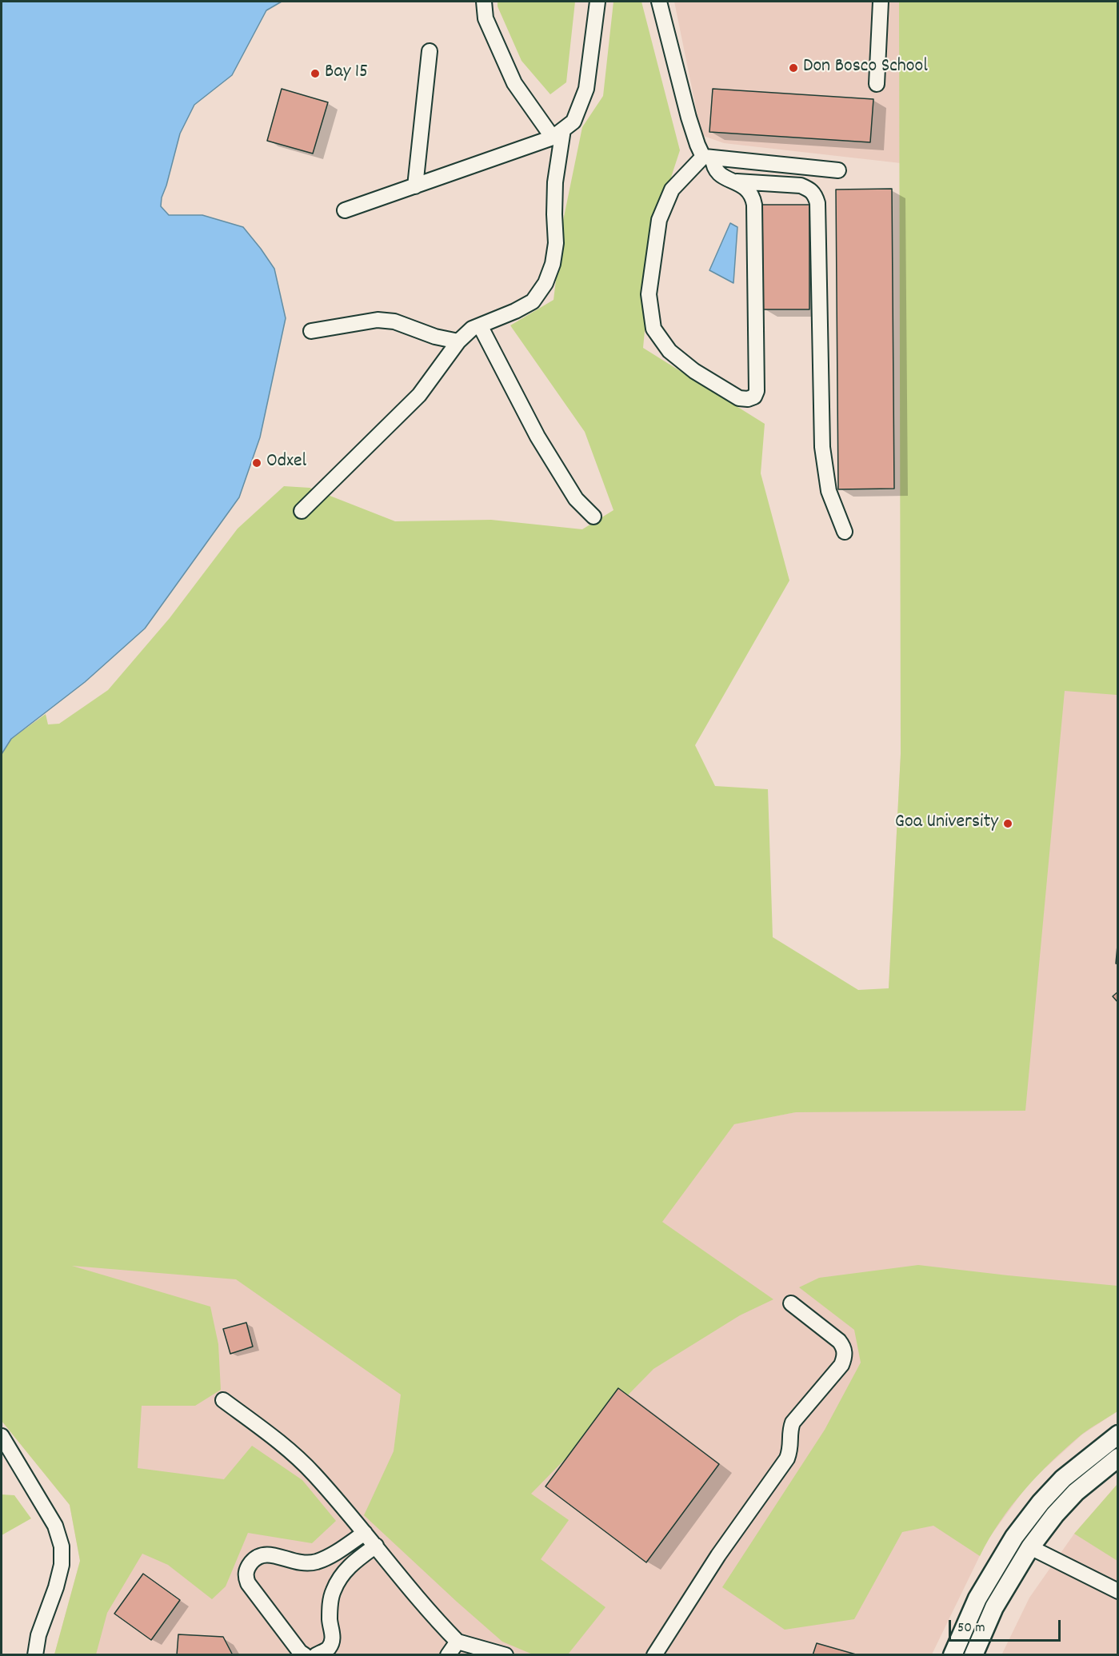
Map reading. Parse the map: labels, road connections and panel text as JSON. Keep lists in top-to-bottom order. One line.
{"places":["Don Bosco School","Bay 15","Odxel","Goa University"],"scale_bar":"50 m"}
